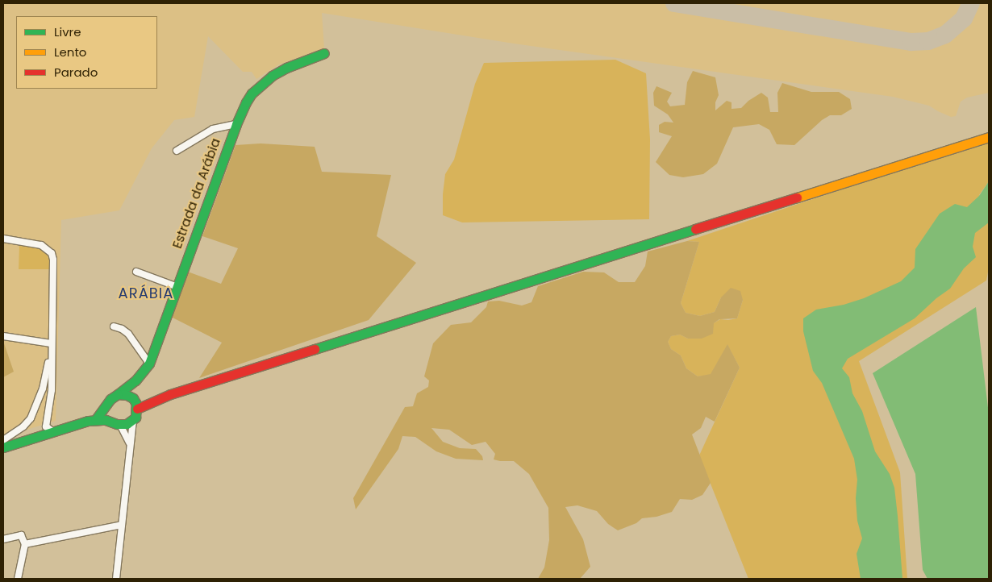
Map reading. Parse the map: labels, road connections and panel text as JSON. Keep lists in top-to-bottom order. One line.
{"streets":{"street":["Estrada da Arábia"]},"districts":["ARÁBIA"],"legend":["Livre","Lento","Parado"]}
